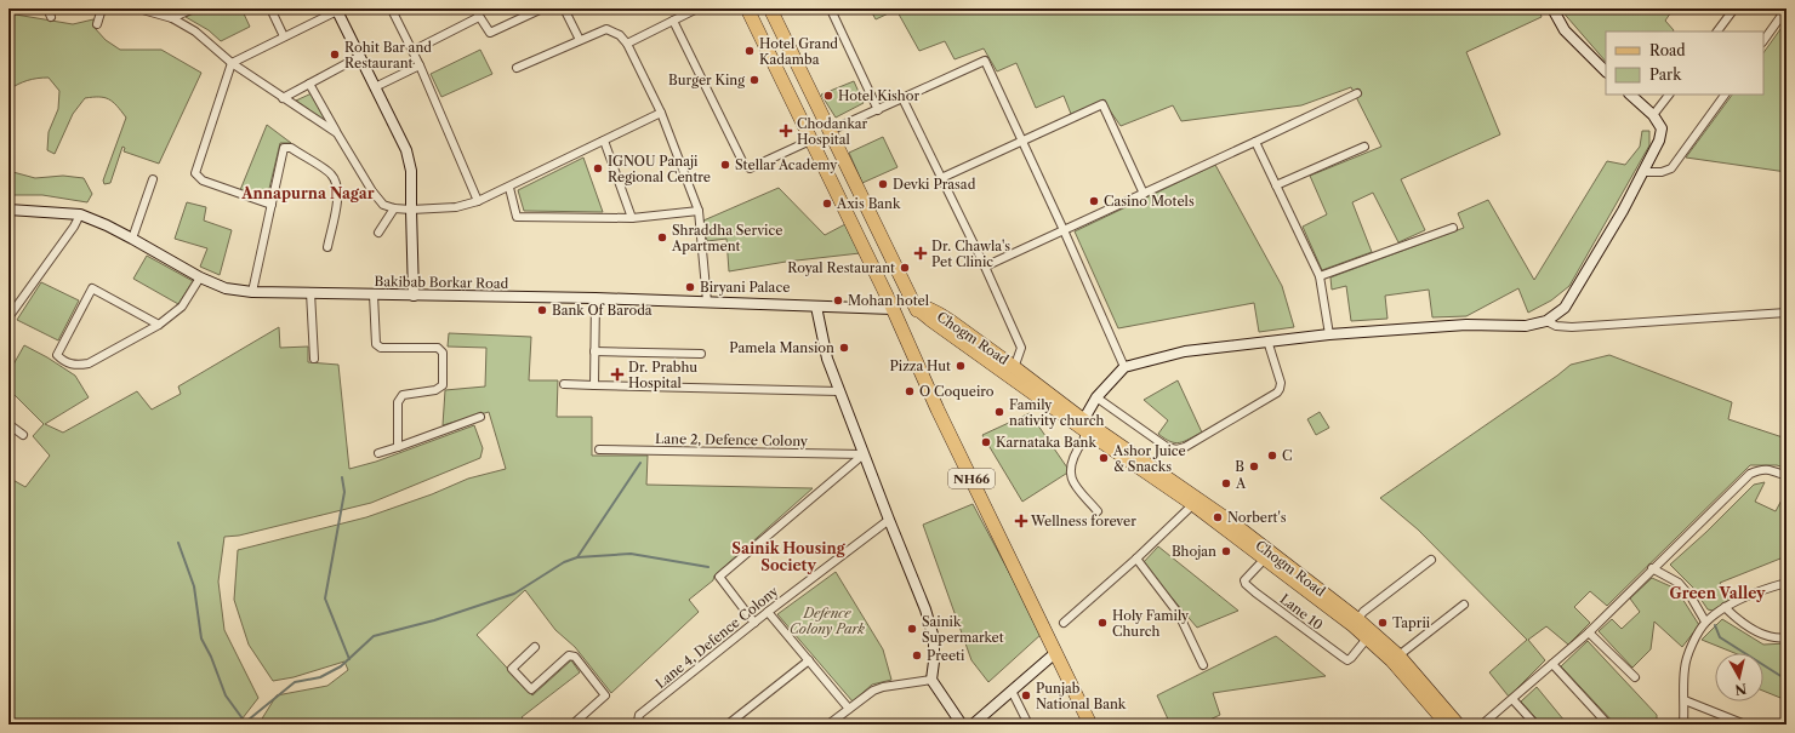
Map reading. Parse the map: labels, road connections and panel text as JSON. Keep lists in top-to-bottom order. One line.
{"streets":{"highway":["Chogm Road","NH66"],"street":["Bakibab Borkar Road","Lane 2, Defence Colony","Lane 10","Lane 4, Defence Colony"]},"crossings":[["Bakibab Borkar Road","NH66"],["Chogm Road","Lane 10"]],"districts":["Annapurna Nagar","Sainik Housing Society","Green Valley"],"parks":["Defence Colony Park"],"places":{"other":["Hotel Grand Kadamba","Rohit Bar and Restaurant","Burger King","Hotel Kishor","Stellar Academy","IGNOU Panaji Regional Centre","Devki Prasad","Casino Motels","Axis Bank","Shraddha Service Apartment","Royal Restaurant","Biryani Palace","Mohan hotel","Bank Of Baroda","Pamela Mansion","Pizza Hut","O Coqueiro","Family nativity church","Karnataka Bank","C","Ashor Juice & Snacks","B","A","Norbert's","Bhojan","Holy Family Church","Taprii","Sainik Supermarket","Preeti","Punjab National Bank"],"health":["Chodankar Hospital","Dr. Chawla's Pet Clinic","Dr. Prabhu Hospital","Wellness forever"]},"legend":["Road","Park"],"north":"bottom"}
